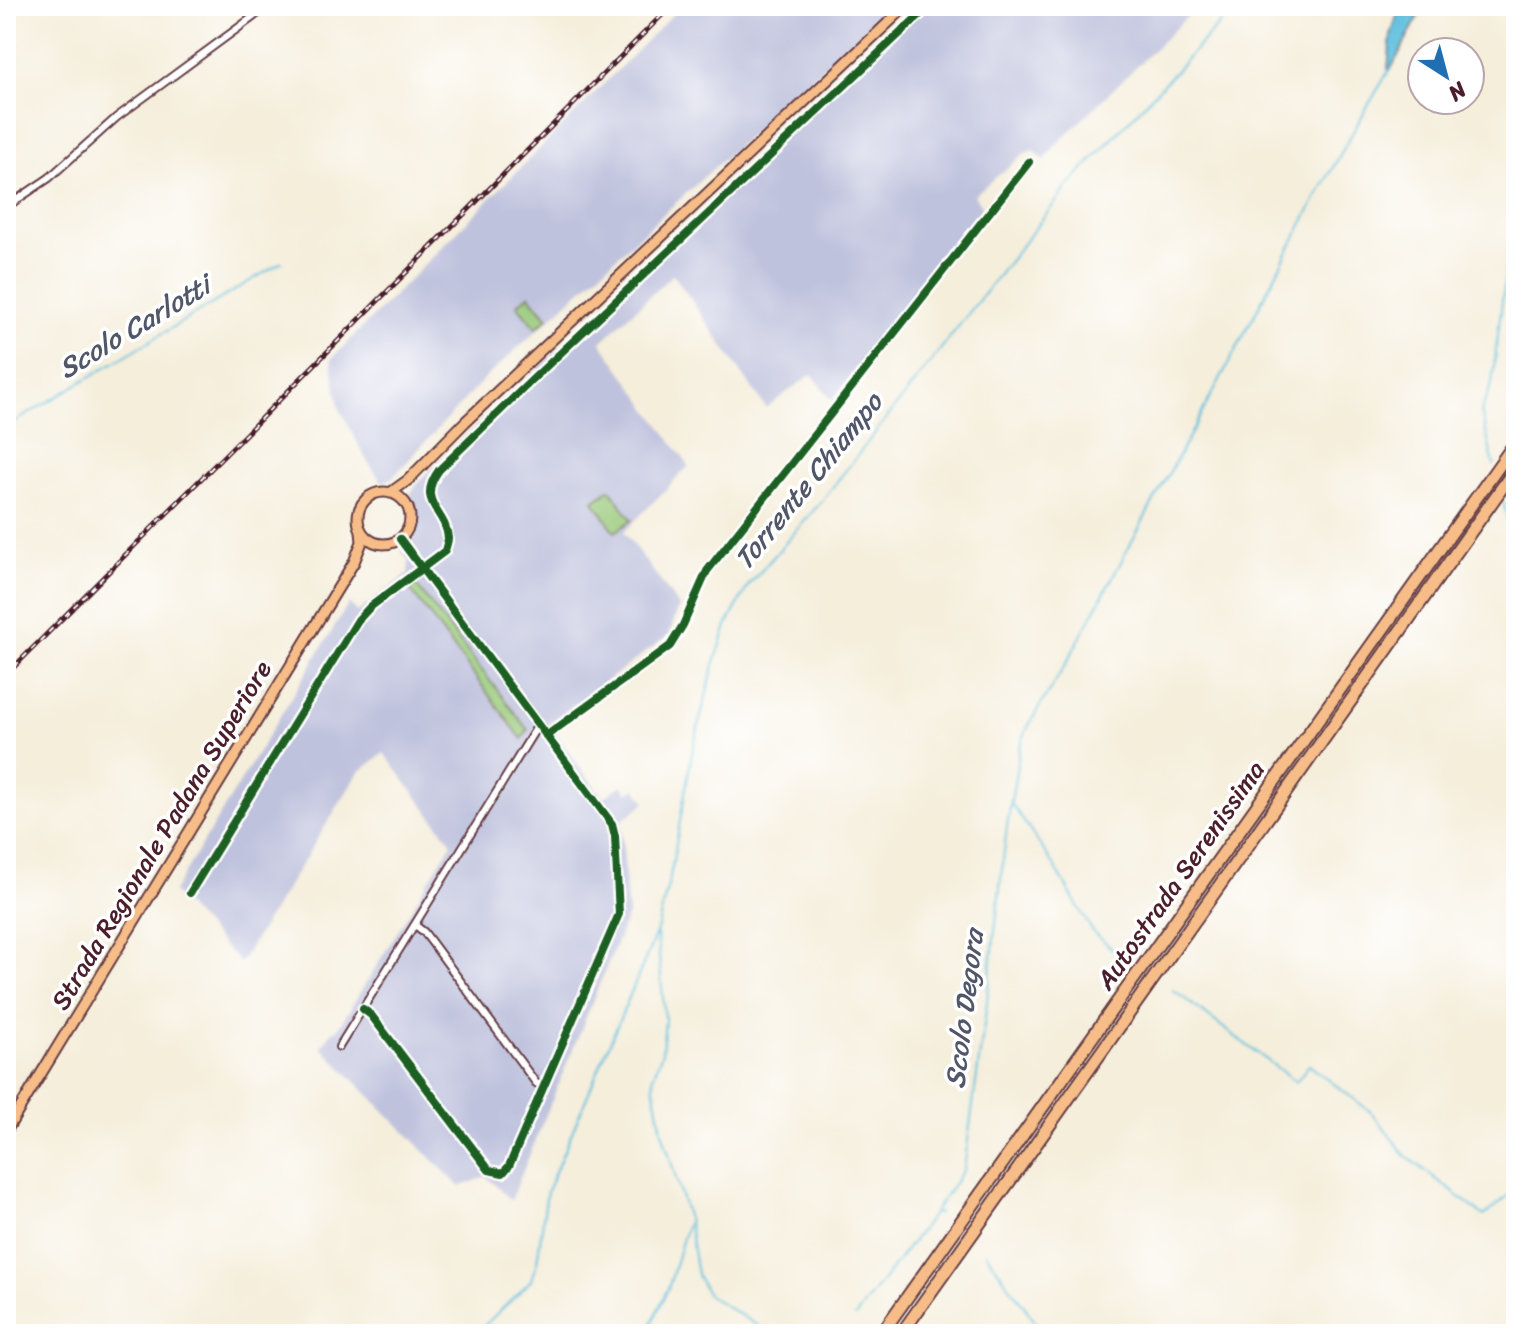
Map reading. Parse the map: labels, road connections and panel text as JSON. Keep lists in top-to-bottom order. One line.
{"streets":{"highway":["Autostrada Serenissima"],"main road":["Strada Regionale Padana Superiore"]},"water":["Scolo Carlotti","Torrente Chiampo","Scolo Degora"],"north":"bottom right"}
